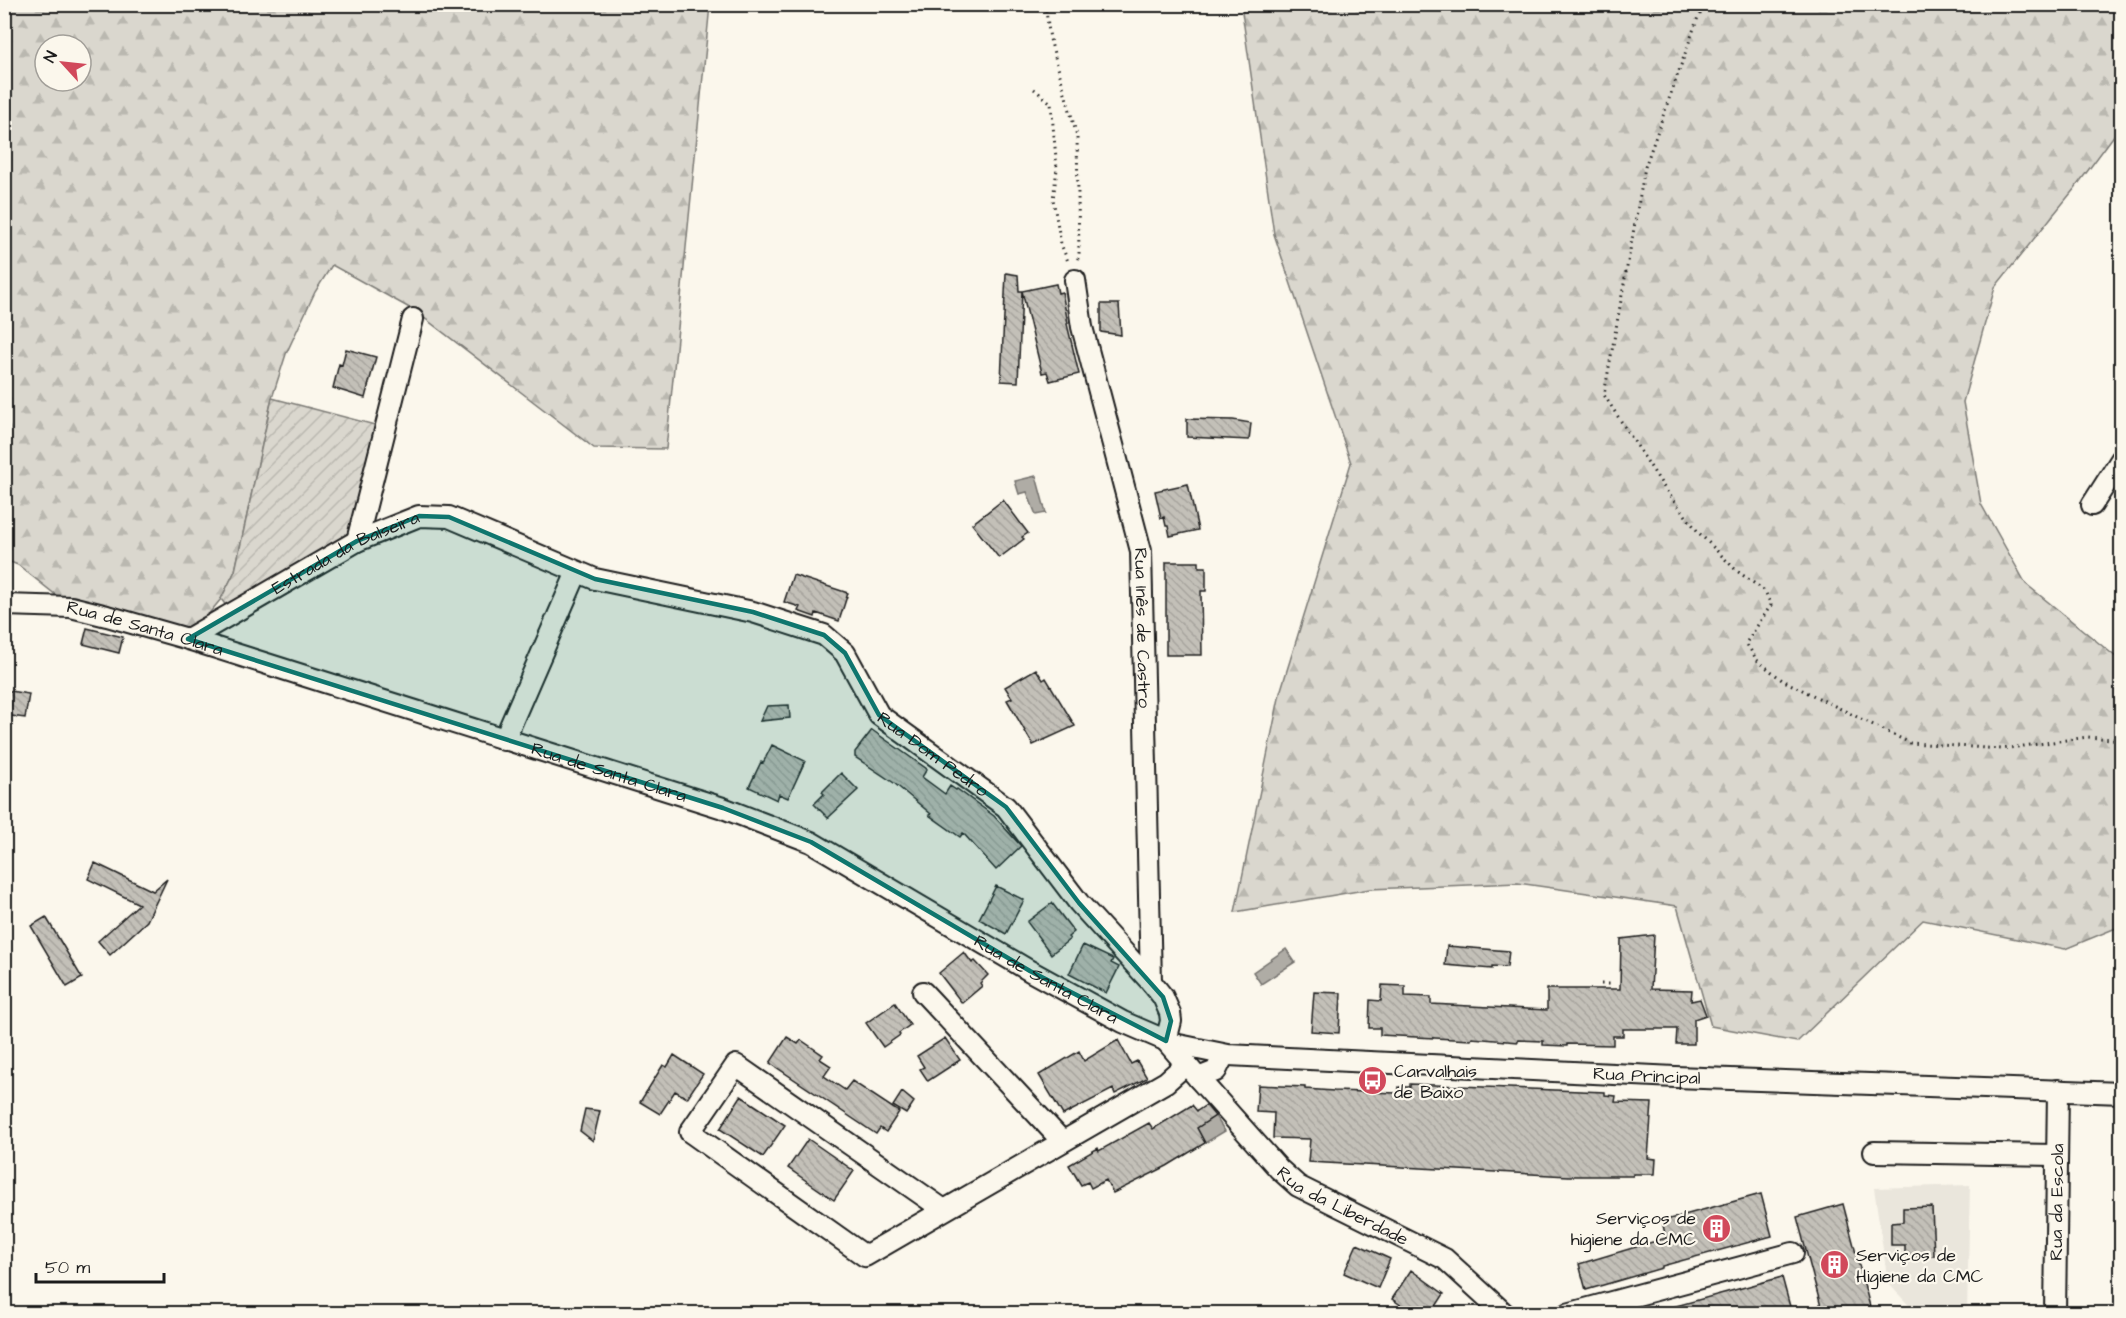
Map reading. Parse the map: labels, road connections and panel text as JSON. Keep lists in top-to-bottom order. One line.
{"streets":{"street":["Estrada da Balseira","Rua Inês de Castro","Rua de Santa Clara","Rua Dom Pedro","Rua Principal","Rua da Escola","Rua da Liberdade"]},"crossings":[["Estrada da Balseira","Rua de Santa Clara"],["Estrada da Balseira","Rua Dom Pedro"],["Rua Inês de Castro","Rua Dom Pedro"],["Rua de Santa Clara","Rua Dom Pedro"],["Rua de Santa Clara","Rua Principal"],["Rua de Santa Clara","Rua da Liberdade"],["Rua Dom Pedro","Rua Principal"],["Rua Dom Pedro","Rua da Liberdade"],["Rua Principal","Rua da Escola"],["Rua Principal","Rua da Liberdade"]],"places":{"bus stop":["Carvalhais de Baixo"],"building":["Serviços de higiene da CMC","Serviços de Higiene da CMC"]},"scale_bar":"50 m","north":"top left"}
